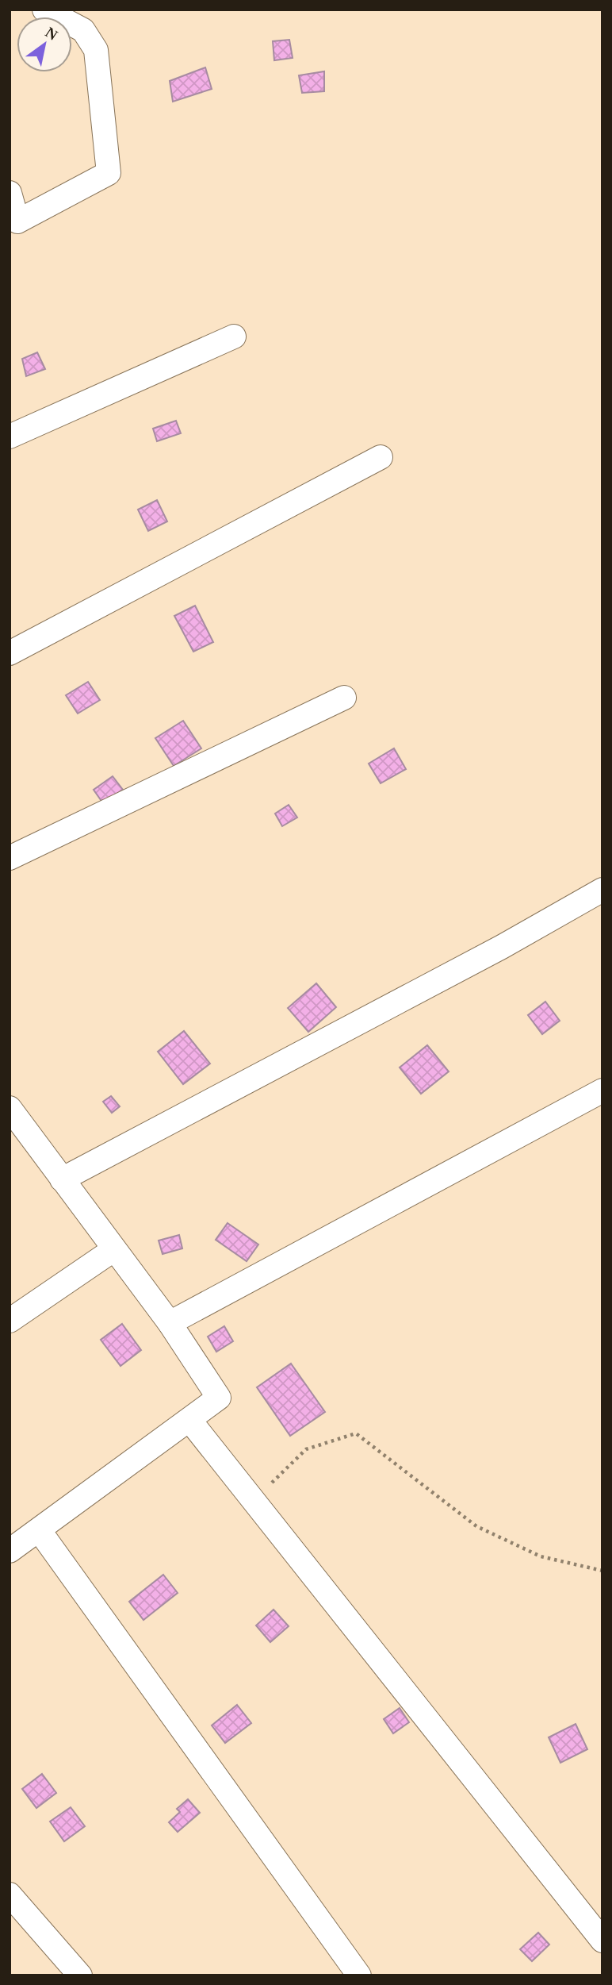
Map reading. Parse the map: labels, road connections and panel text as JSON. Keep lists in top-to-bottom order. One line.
{"north":"top right"}
